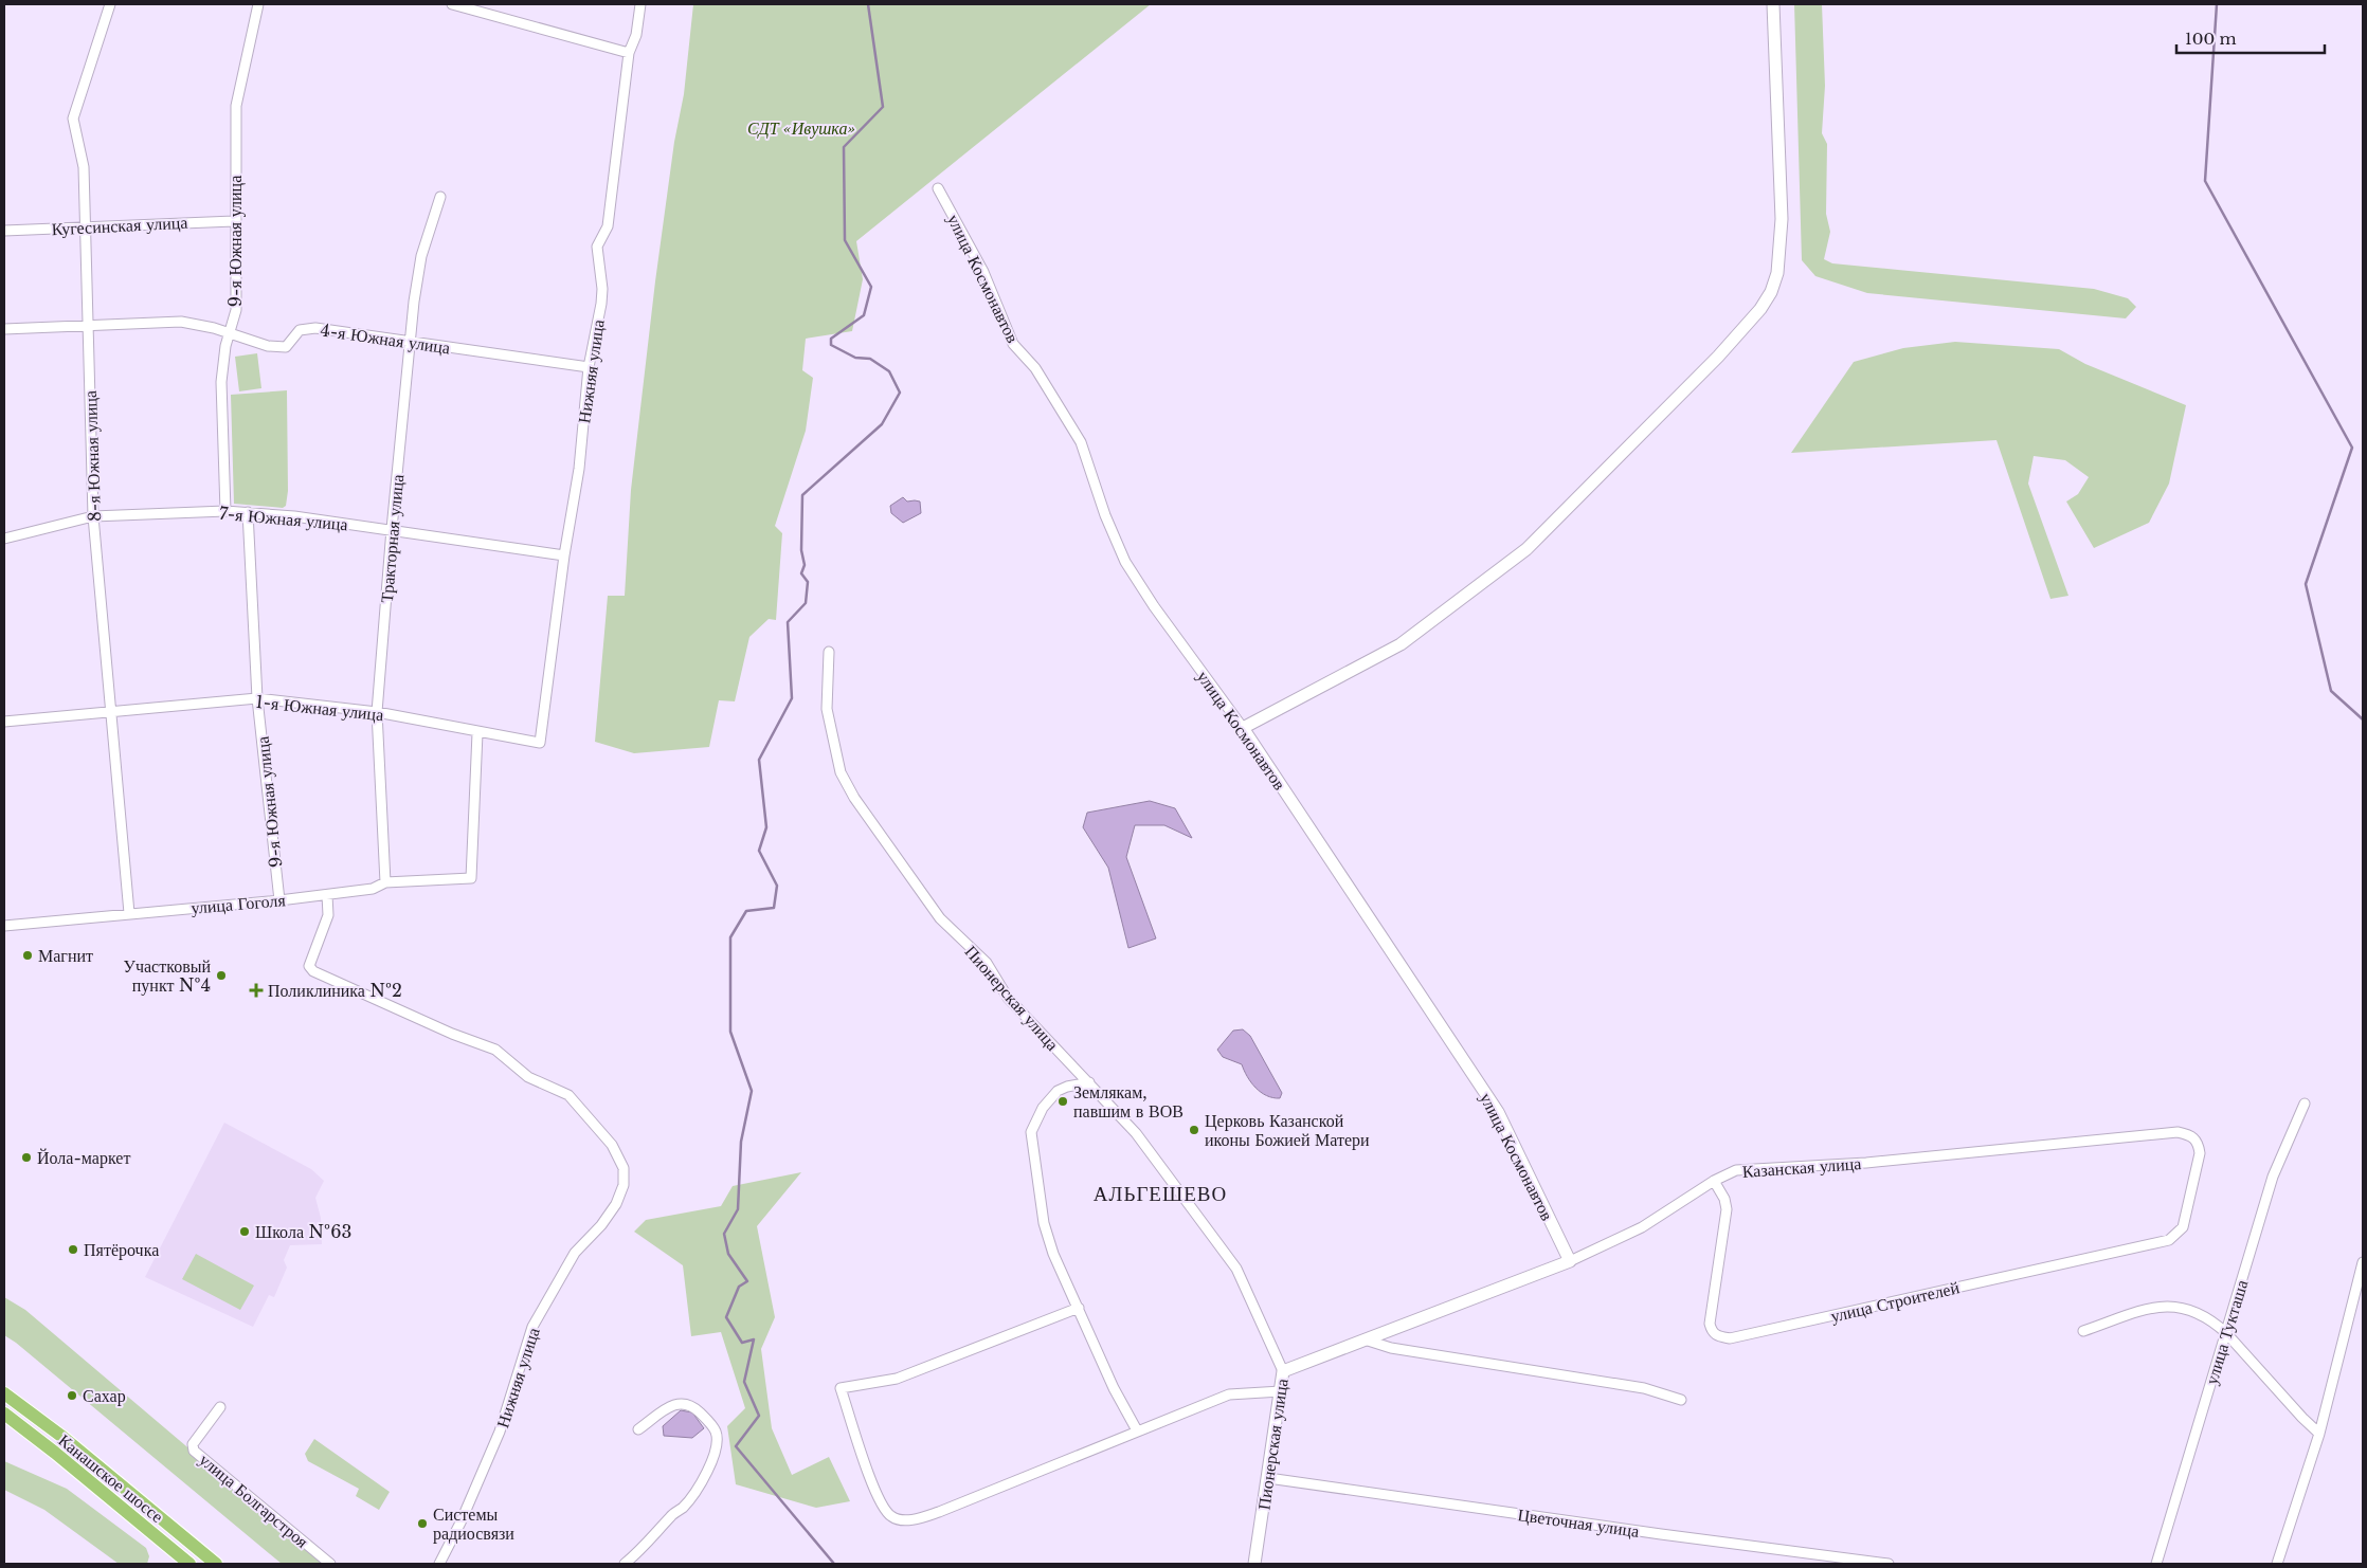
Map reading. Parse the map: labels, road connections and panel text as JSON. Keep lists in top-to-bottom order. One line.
{"streets":{"main road":["Канашское шоссе"],"street":["Кугесинская улица","9-я Южная улица","улица Космонавтов","4-я Южная улица","Нижняя улица","8-я Южная улица","7-я Южная улица","Тракторная улица","1-я Южная улица","улица Гоголя","Пионерская улица","Казанская улица","улица Строителей","улица Тукташа","улица Болгарстроя","Цветочная улица"]},"crossings":[["Кугесинская улица","9-я Южная улица"],["Кугесинская улица","8-я Южная улица"],["9-я Южная улица","4-я Южная улица"],["9-я Южная улица","7-я Южная улица"],["9-я Южная улица","1-я Южная улица"],["9-я Южная улица","улица Гоголя"],["улица Космонавтов","Казанская улица"],["4-я Южная улица","Нижняя улица"],["4-я Южная улица","8-я Южная улица"],["4-я Южная улица","Тракторная улица"],["Нижняя улица","7-я Южная улица"],["Нижняя улица","1-я Южная улица"],["Нижняя улица","улица Гоголя"],["8-я Южная улица","7-я Южная улица"],["8-я Южная улица","1-я Южная улица"],["8-я Южная улица","улица Гоголя"],["7-я Южная улица","Тракторная улица"],["Тракторная улица","1-я Южная улица"],["Тракторная улица","улица Гоголя"],["1-я Южная улица","улица Гоголя"],["Пионерская улица","Казанская улица"],["Пионерская улица","Цветочная улица"],["Казанская улица","улица Строителей"]],"districts":["АЛЬГЕШЕВО"],"parks":["СДТ «Ивушка»"],"places":{"other":["Магнит","Участковый пункт №4","Землякам, павшим в ВОВ","Церковь Казанской иконы Божией Матери","Йола-маркет","Школа №63","Пятёрочка","Сахар","Системы радиосвязи"],"health":["Поликлиника №2"]},"scale_bar":"100 m"}
